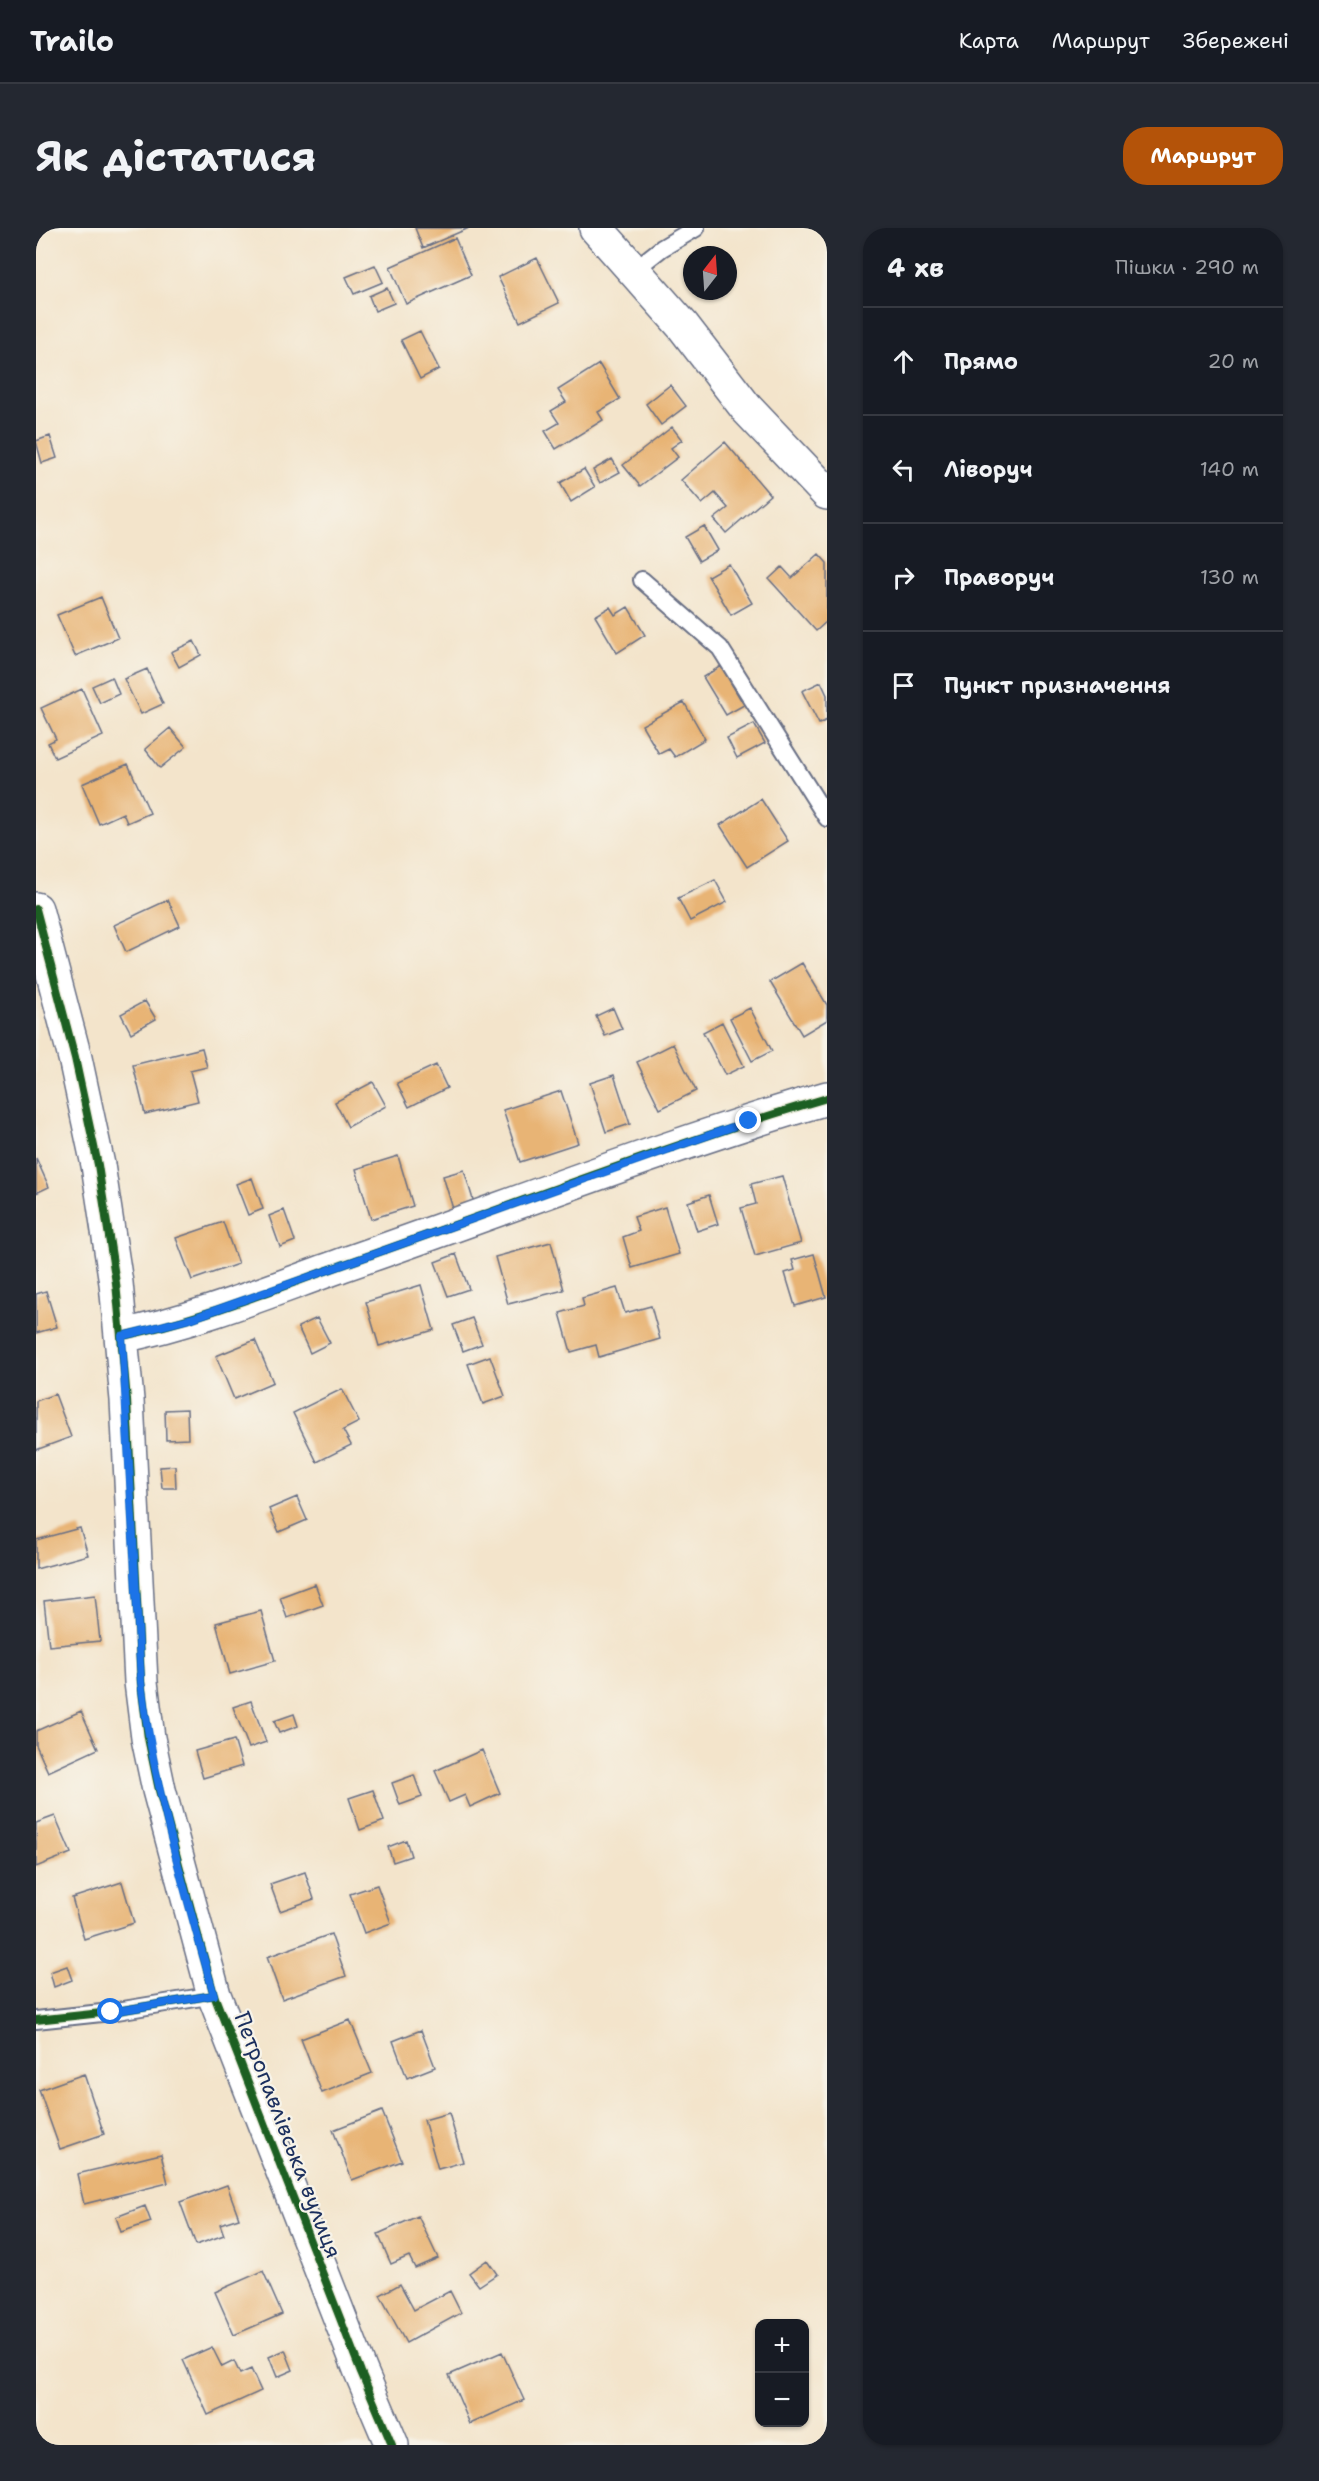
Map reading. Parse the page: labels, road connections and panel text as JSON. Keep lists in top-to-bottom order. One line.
{"streets":{"street":["Петропавлівська вулиця"]},"north":"top","page":{"header":"Trailo","nav":["Карта","Маршрут","Збережені"],"buttons":"Маршрут","title":"Як дістатися","heading":["4 хв","Пішки · 290 m"],"list":[["Прямо","20 m"],["Ліворуч","140 m"],["Праворуч","130 m"],"Пункт призначення"],"map_buttons":["+","−"]}}
